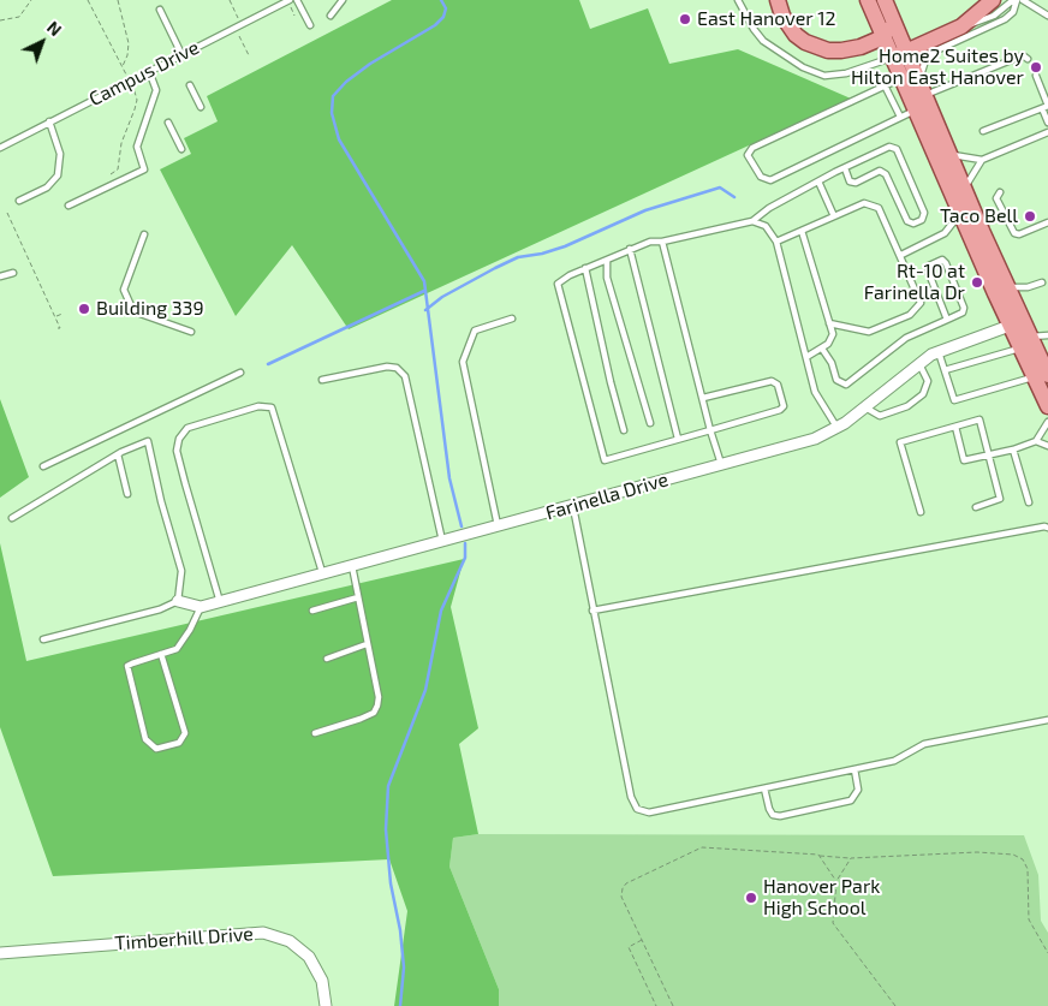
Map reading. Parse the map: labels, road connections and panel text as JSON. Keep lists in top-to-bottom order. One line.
{"streets":{"street":["Farinella Drive","Timberhill Drive"],"lane":["Campus Drive"]},"places":["East Hanover 12","Home2 Suites by Hilton East Hanover","Taco Bell","Rt-10 at Farinella Dr","Building 339","Hanover Park High School"],"north":"top right"}
